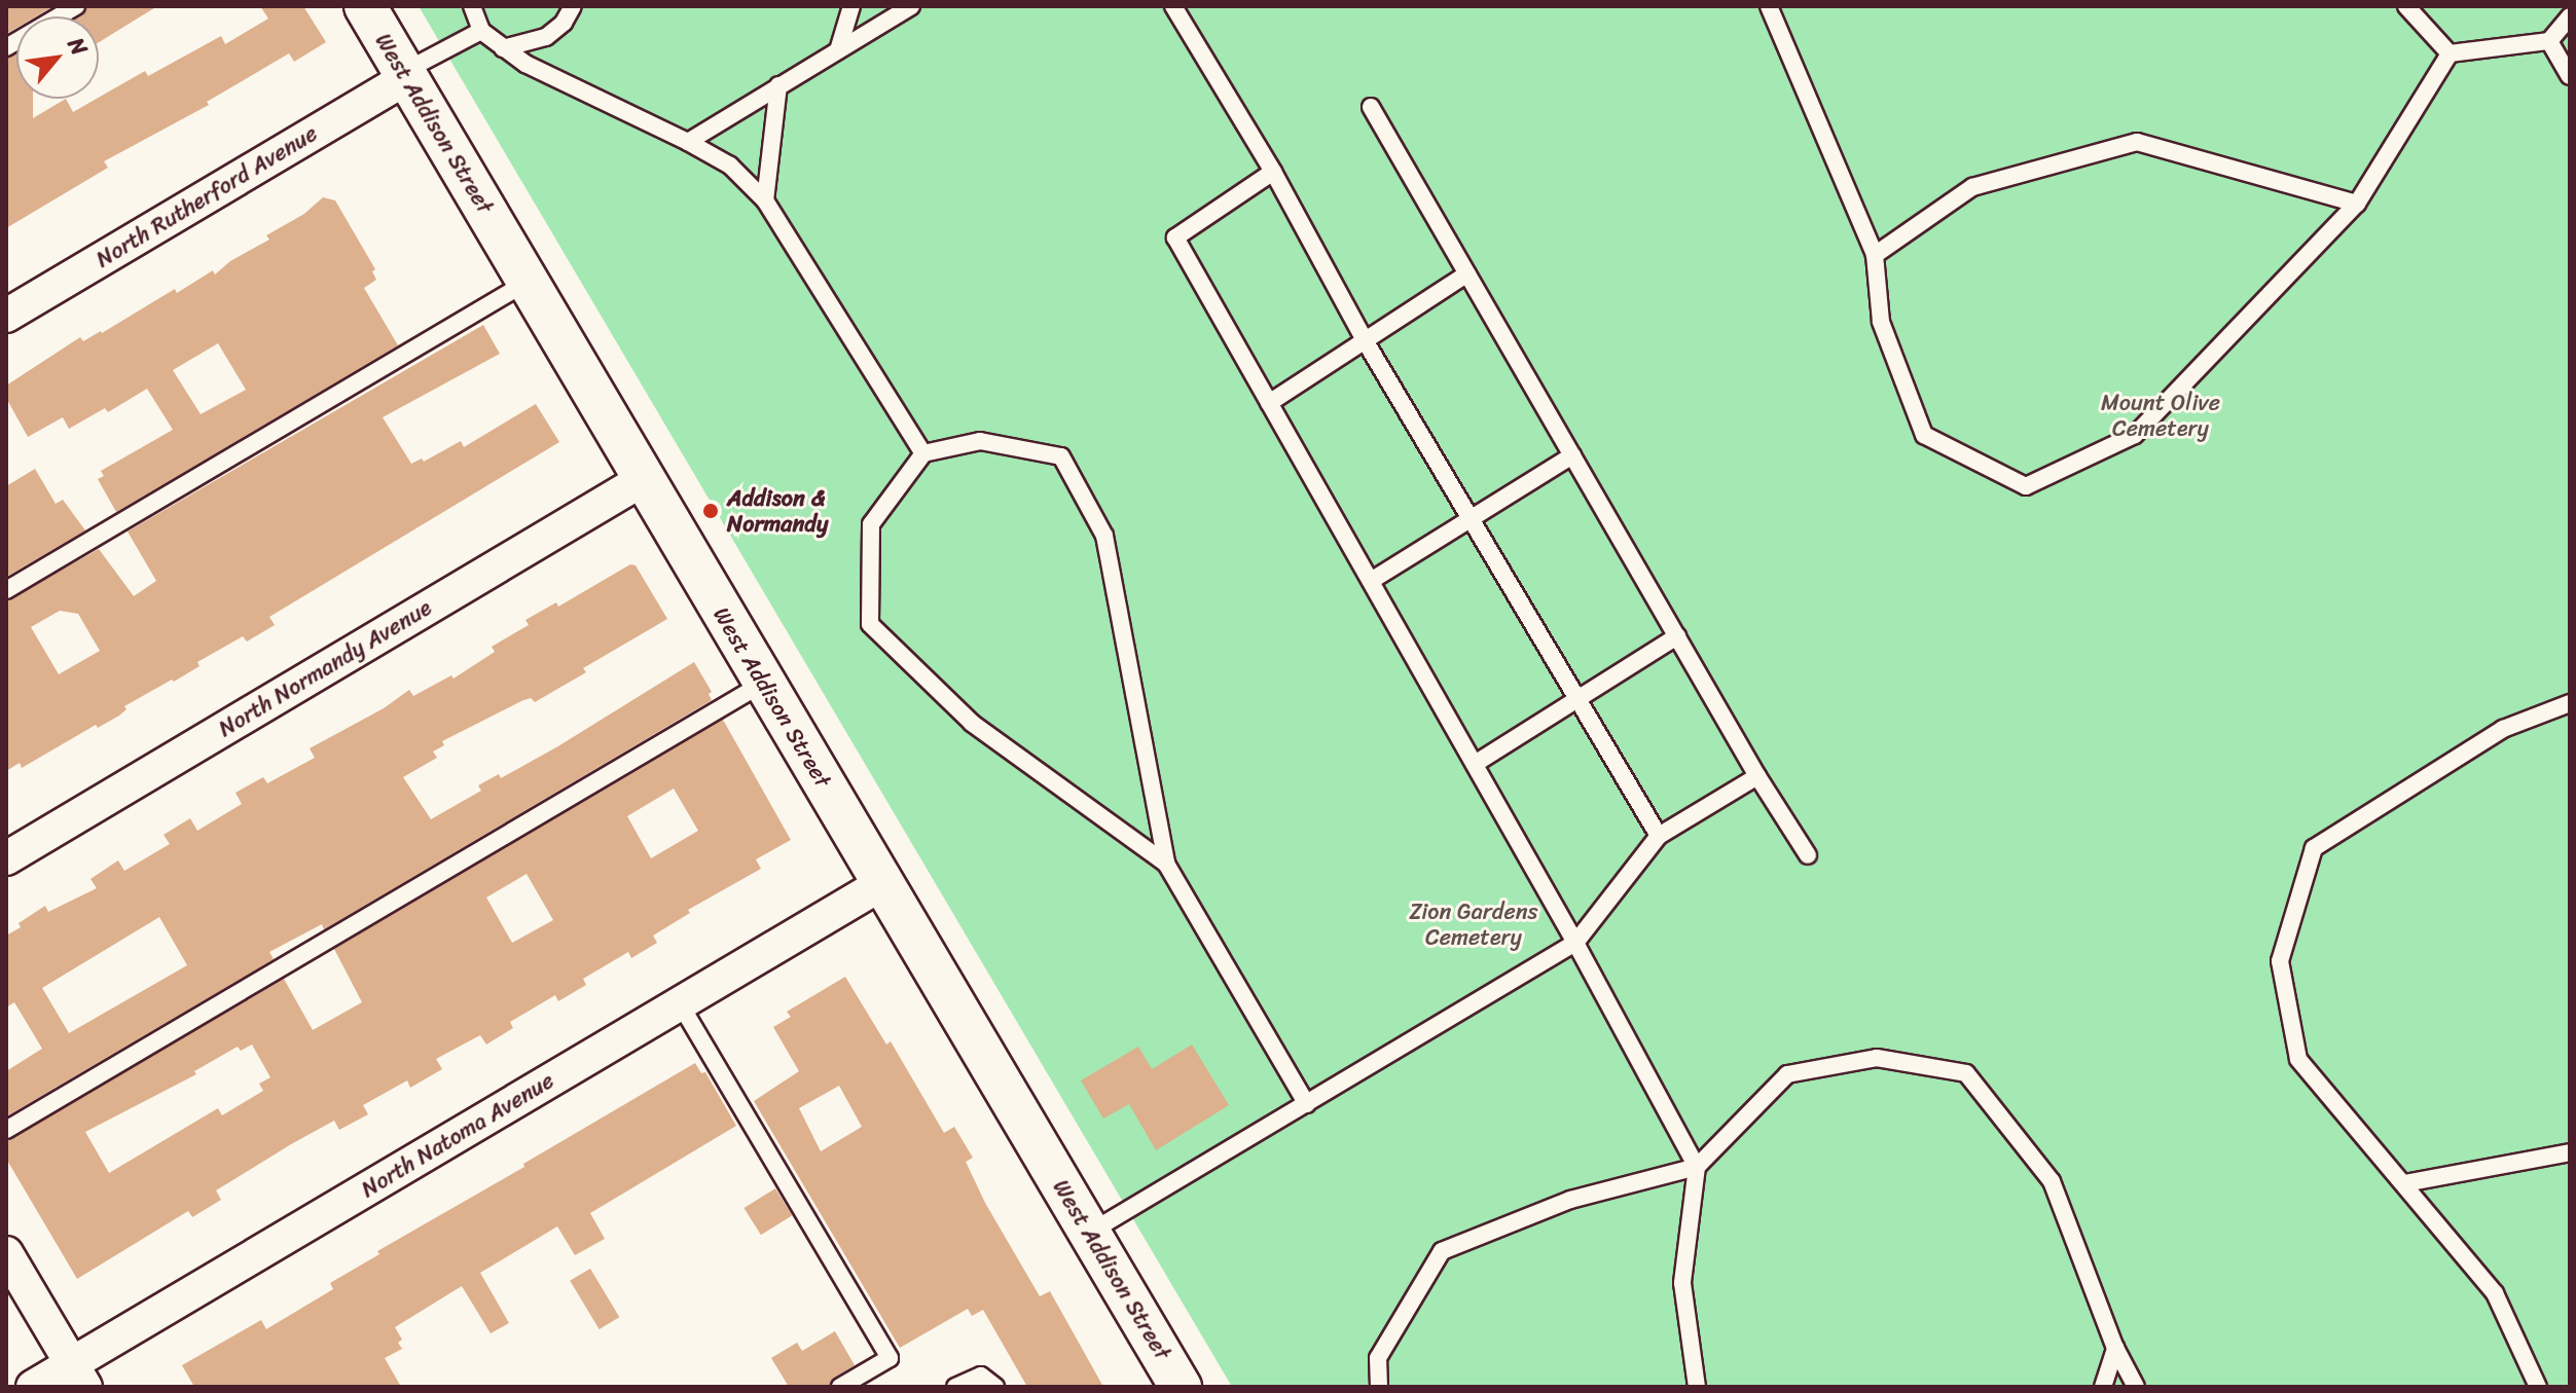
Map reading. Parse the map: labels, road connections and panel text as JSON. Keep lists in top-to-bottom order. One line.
{"streets":{"street":["West Addison Street","North Rutherford Avenue","North Normandy Avenue","North Natoma Avenue"]},"crossings":[["West Addison Street","North Rutherford Avenue"],["West Addison Street","North Normandy Avenue"],["West Addison Street","North Natoma Avenue"]],"parks":["Mount Olive Cemetery","Zion Gardens Cemetery"],"places":["Addison & Normandy"],"north":"top right"}
